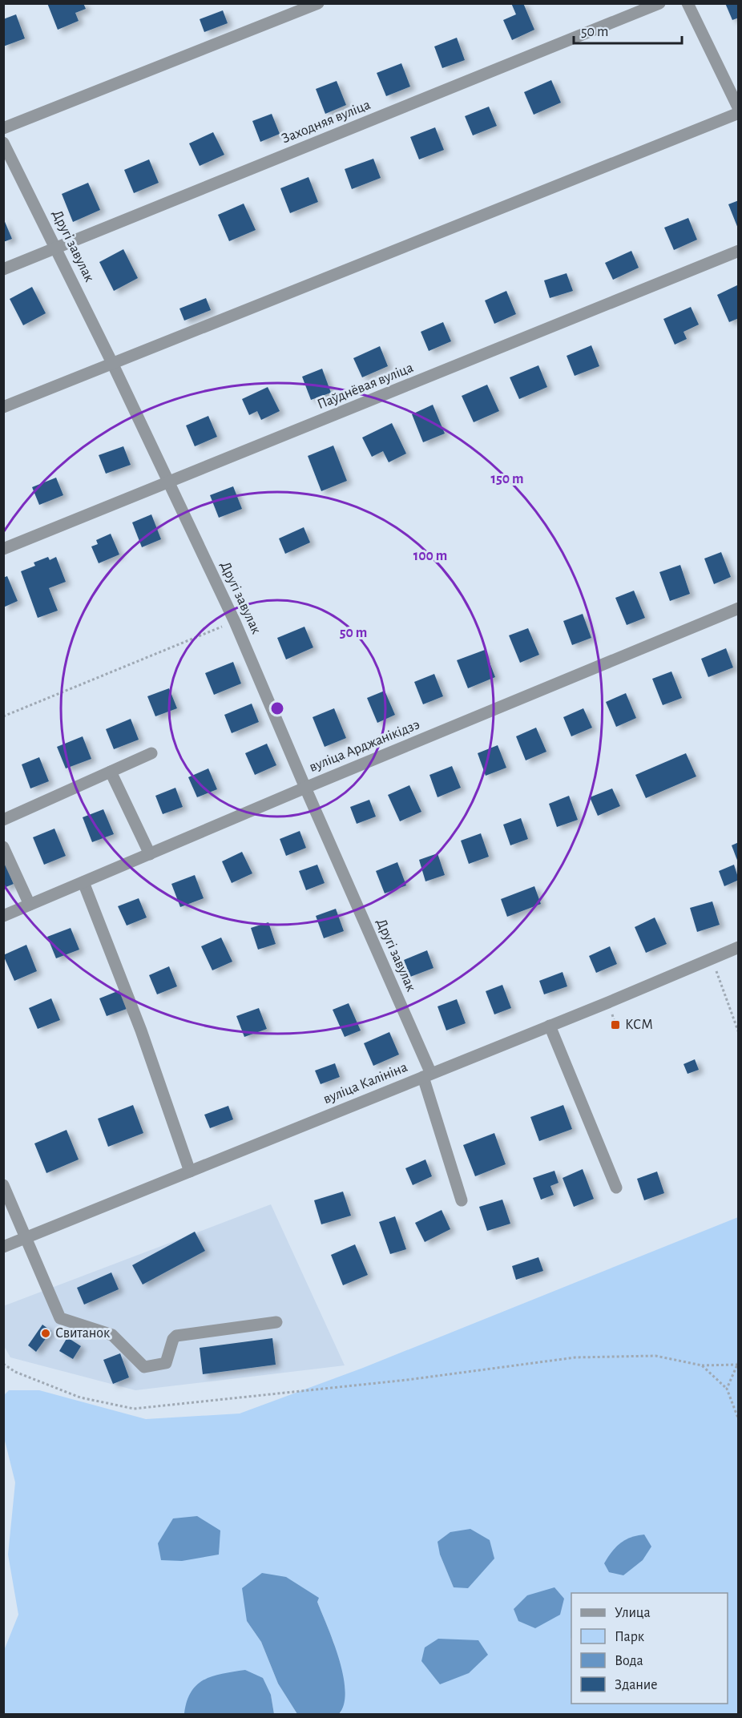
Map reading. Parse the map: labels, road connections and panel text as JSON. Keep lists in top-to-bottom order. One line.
{"streets":{"street":["Заходняя вуліца","Другі завулак","Паўднёвая вуліца","вуліца Арджанікідзэ","вуліца Калініна"]},"crossings":[["Заходняя вуліца","Другі завулак"],["Другі завулак","Паўднёвая вуліца"],["Другі завулак","вуліца Арджанікідзэ"],["Другі завулак","вуліца Калініна"]],"places":{"transit":["КСМ"],"other":["Свитанок"]},"legend":["Улица","Парк","Вода","Здание"],"scale_bar":"50 m","rings":["150 m","100 m","50 m"]}
